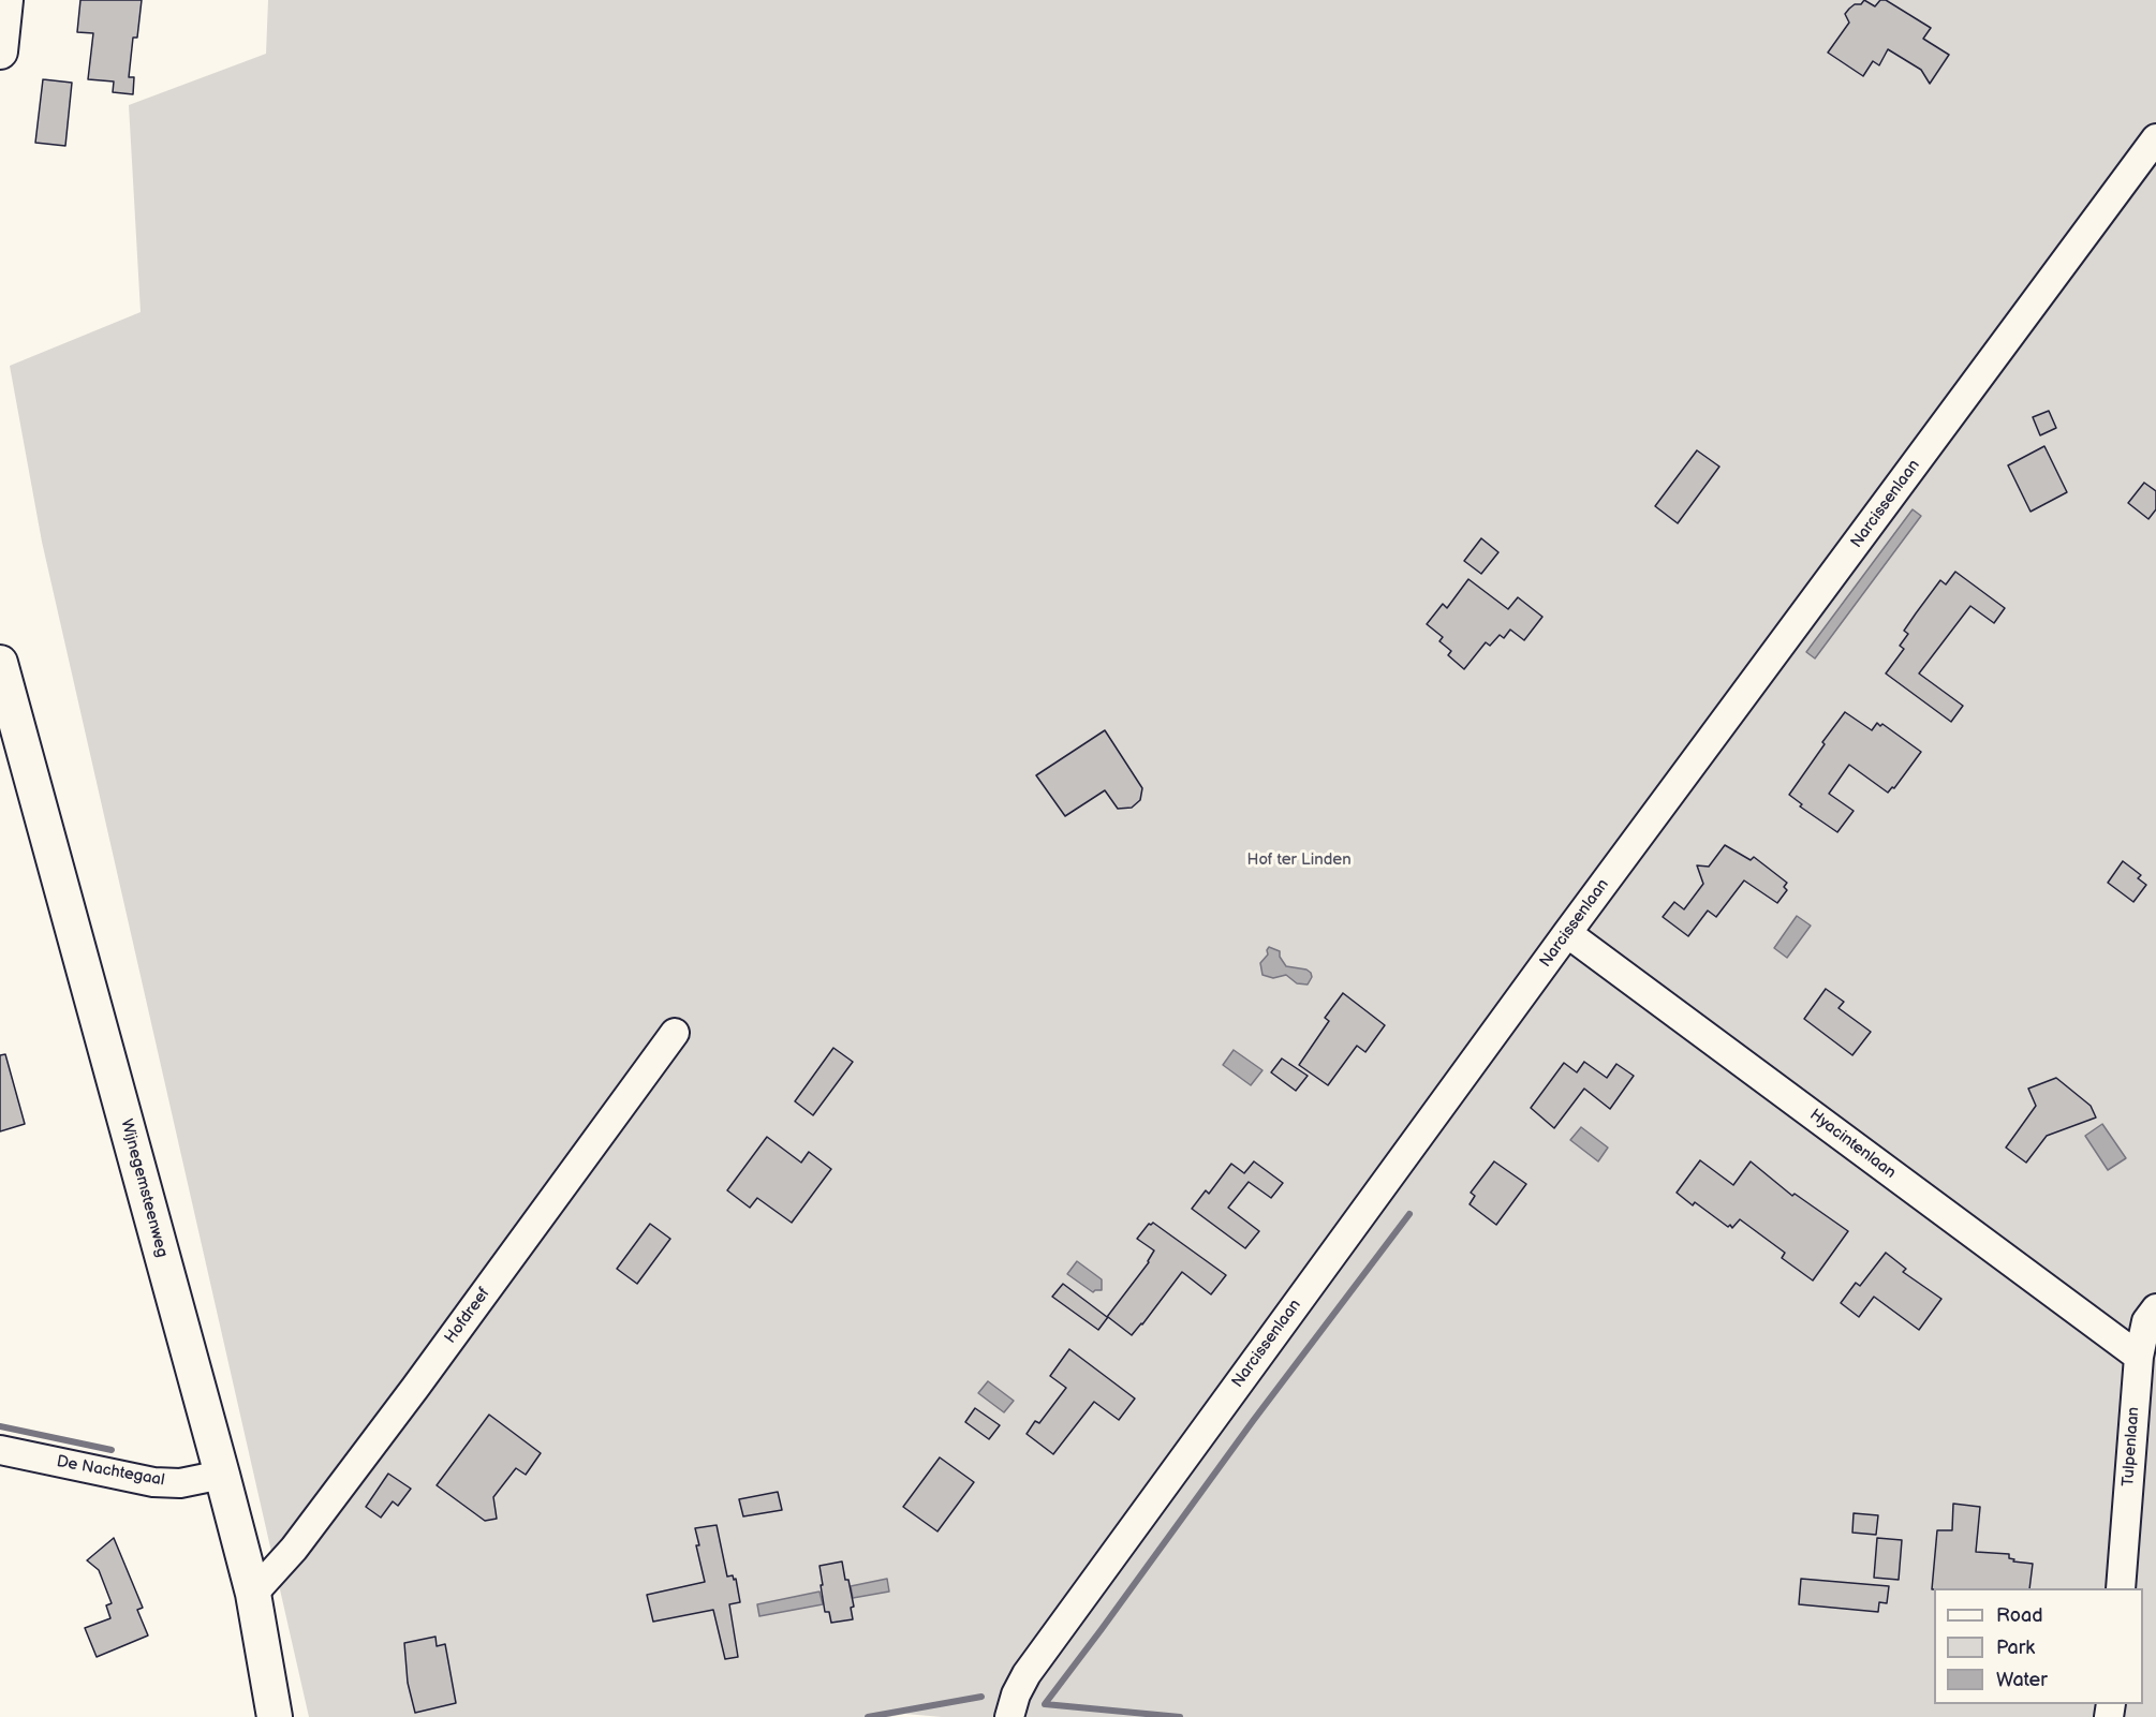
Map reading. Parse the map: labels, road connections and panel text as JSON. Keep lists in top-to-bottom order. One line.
{"streets":{"street":["Narcissenlaan","Hyacintenlaan","Wijnegemsteenweg","Hofdreef","Tulpenlaan","De Nachtegaal"]},"crossings":[["Narcissenlaan","Hyacintenlaan"],["Hyacintenlaan","Tulpenlaan"],["Wijnegemsteenweg","Hofdreef"],["Wijnegemsteenweg","De Nachtegaal"]],"parks":["Hof ter Linden"],"legend":["Road","Park","Water"]}
